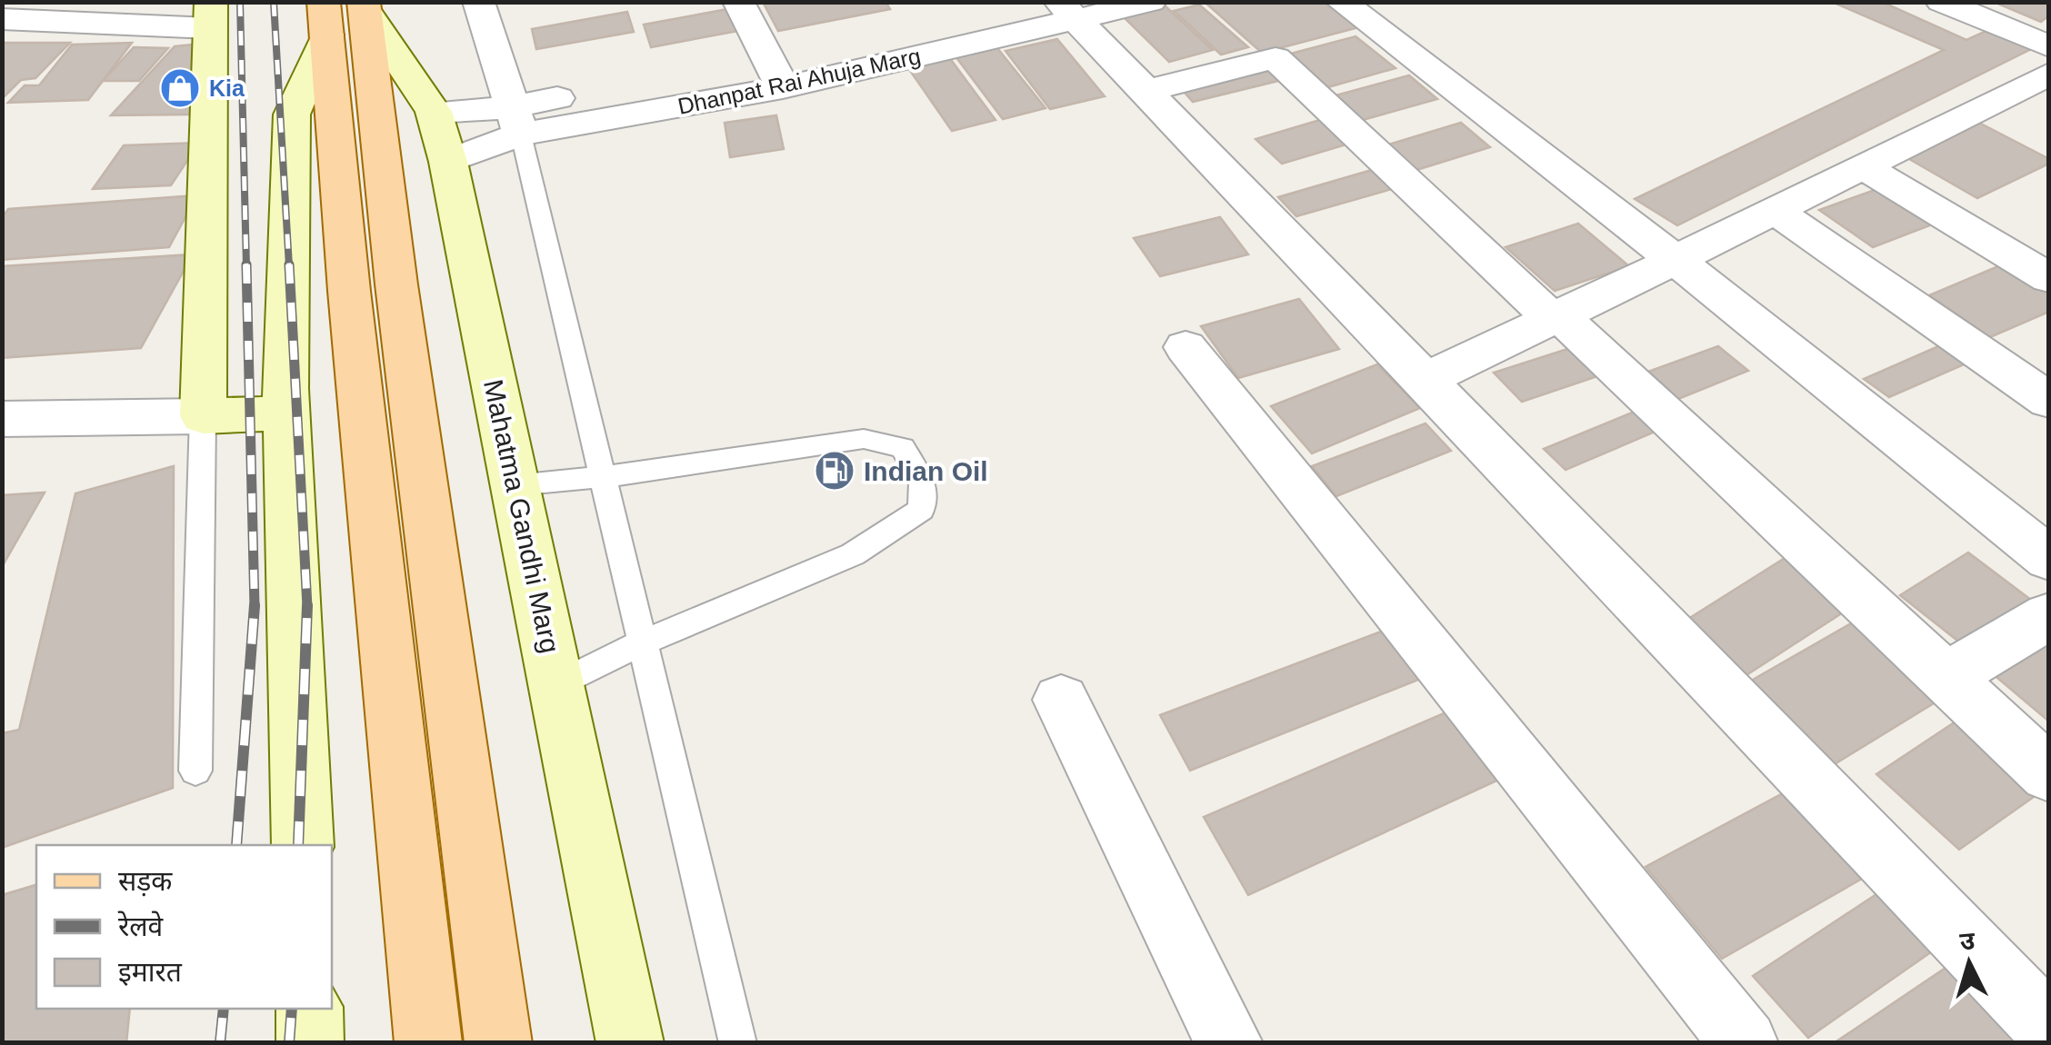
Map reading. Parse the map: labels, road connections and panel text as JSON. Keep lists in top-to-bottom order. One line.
{"streets":{"main road":["Mahatma Gandhi Marg"],"street":["Dhanpat Rai Ahuja Marg"]},"crossings":[["Dhanpat Rai Ahuja Marg","Mahatma Gandhi Marg"]],"places":{"shop":["Kia"],"fuel station":["Indian Oil"]},"legend":["सड़क","रेलवे","इमारत"],"north":"top"}
